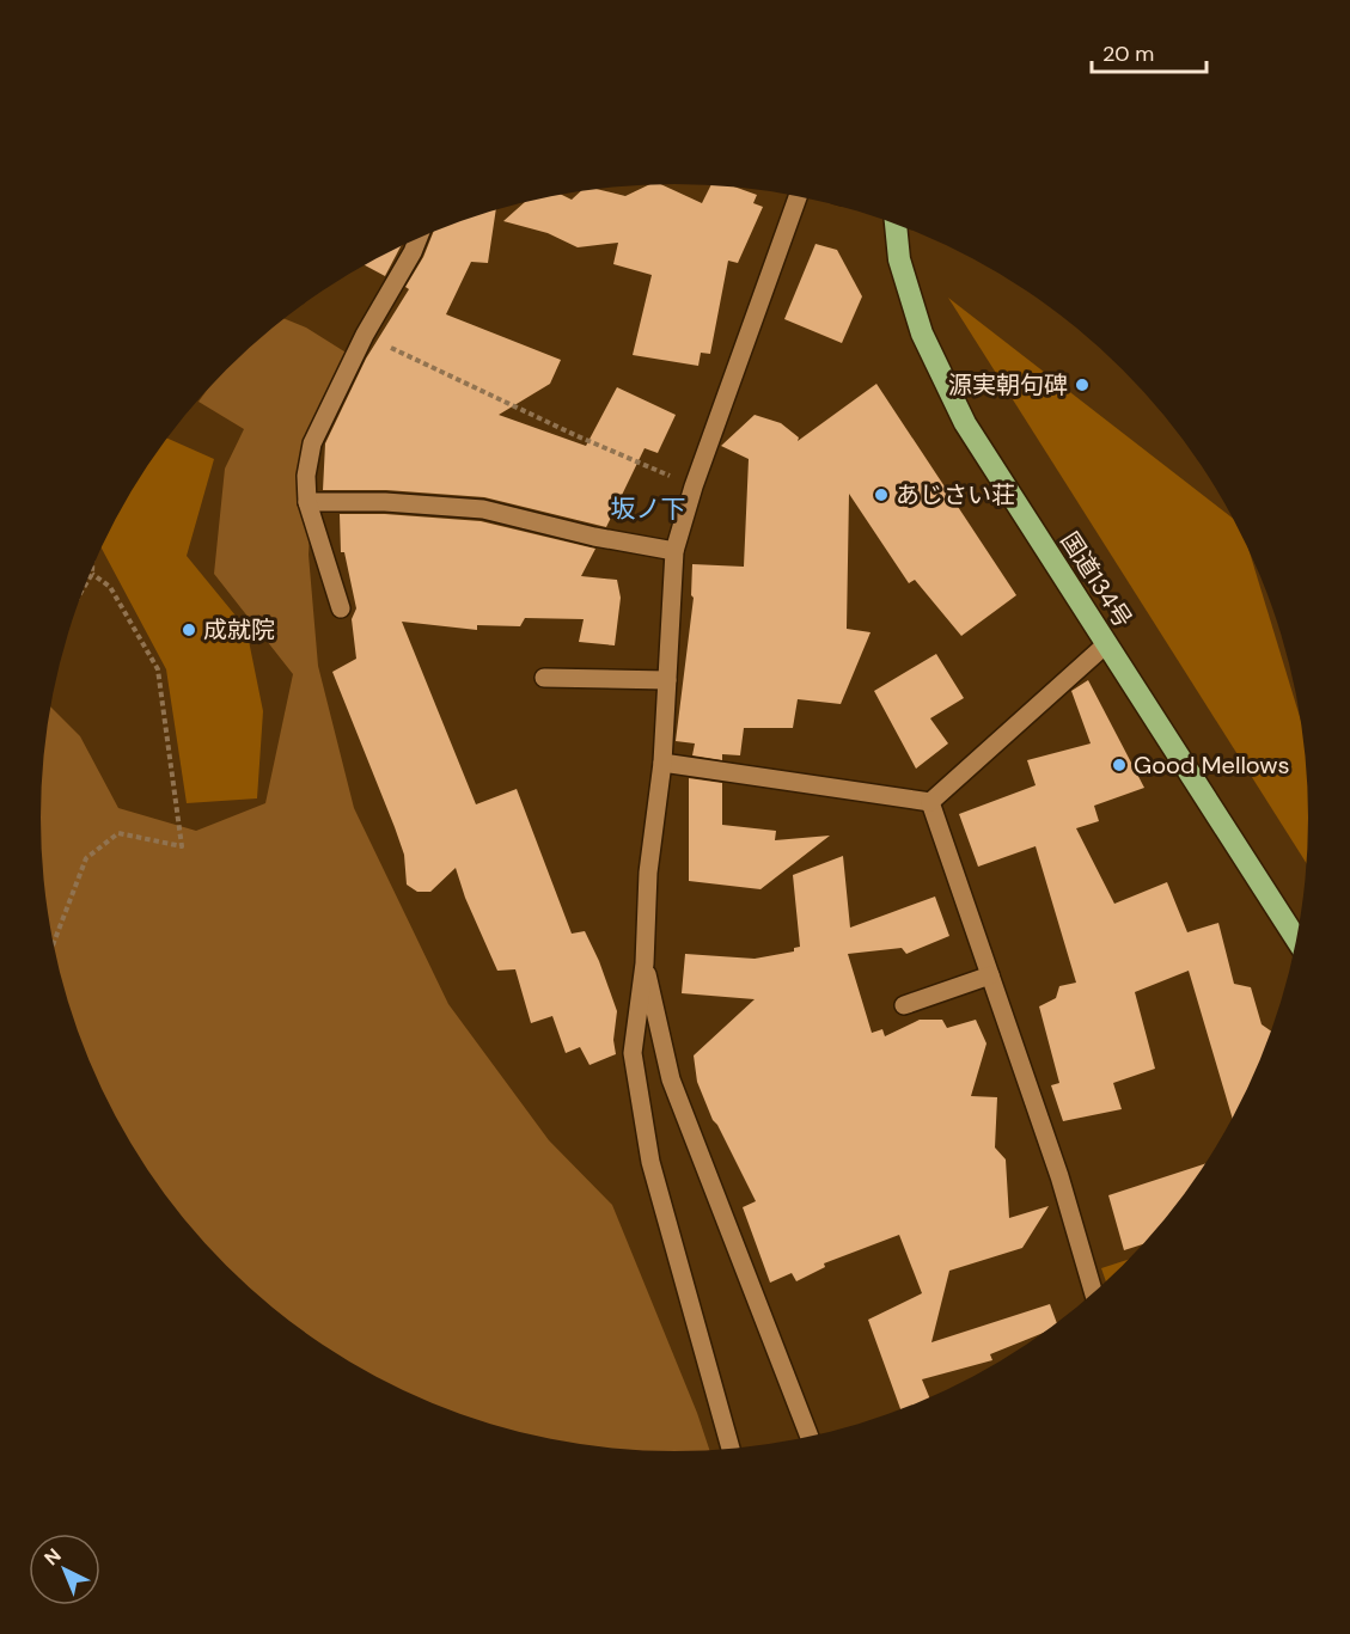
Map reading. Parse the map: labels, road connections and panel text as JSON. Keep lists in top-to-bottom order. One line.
{"streets":{"highway":["国道134号"]},"districts":["坂ノ下"],"places":["源実朝句碑","あじさい荘","成就院","Good Mellows"],"scale_bar":"20 m","north":"top left"}
